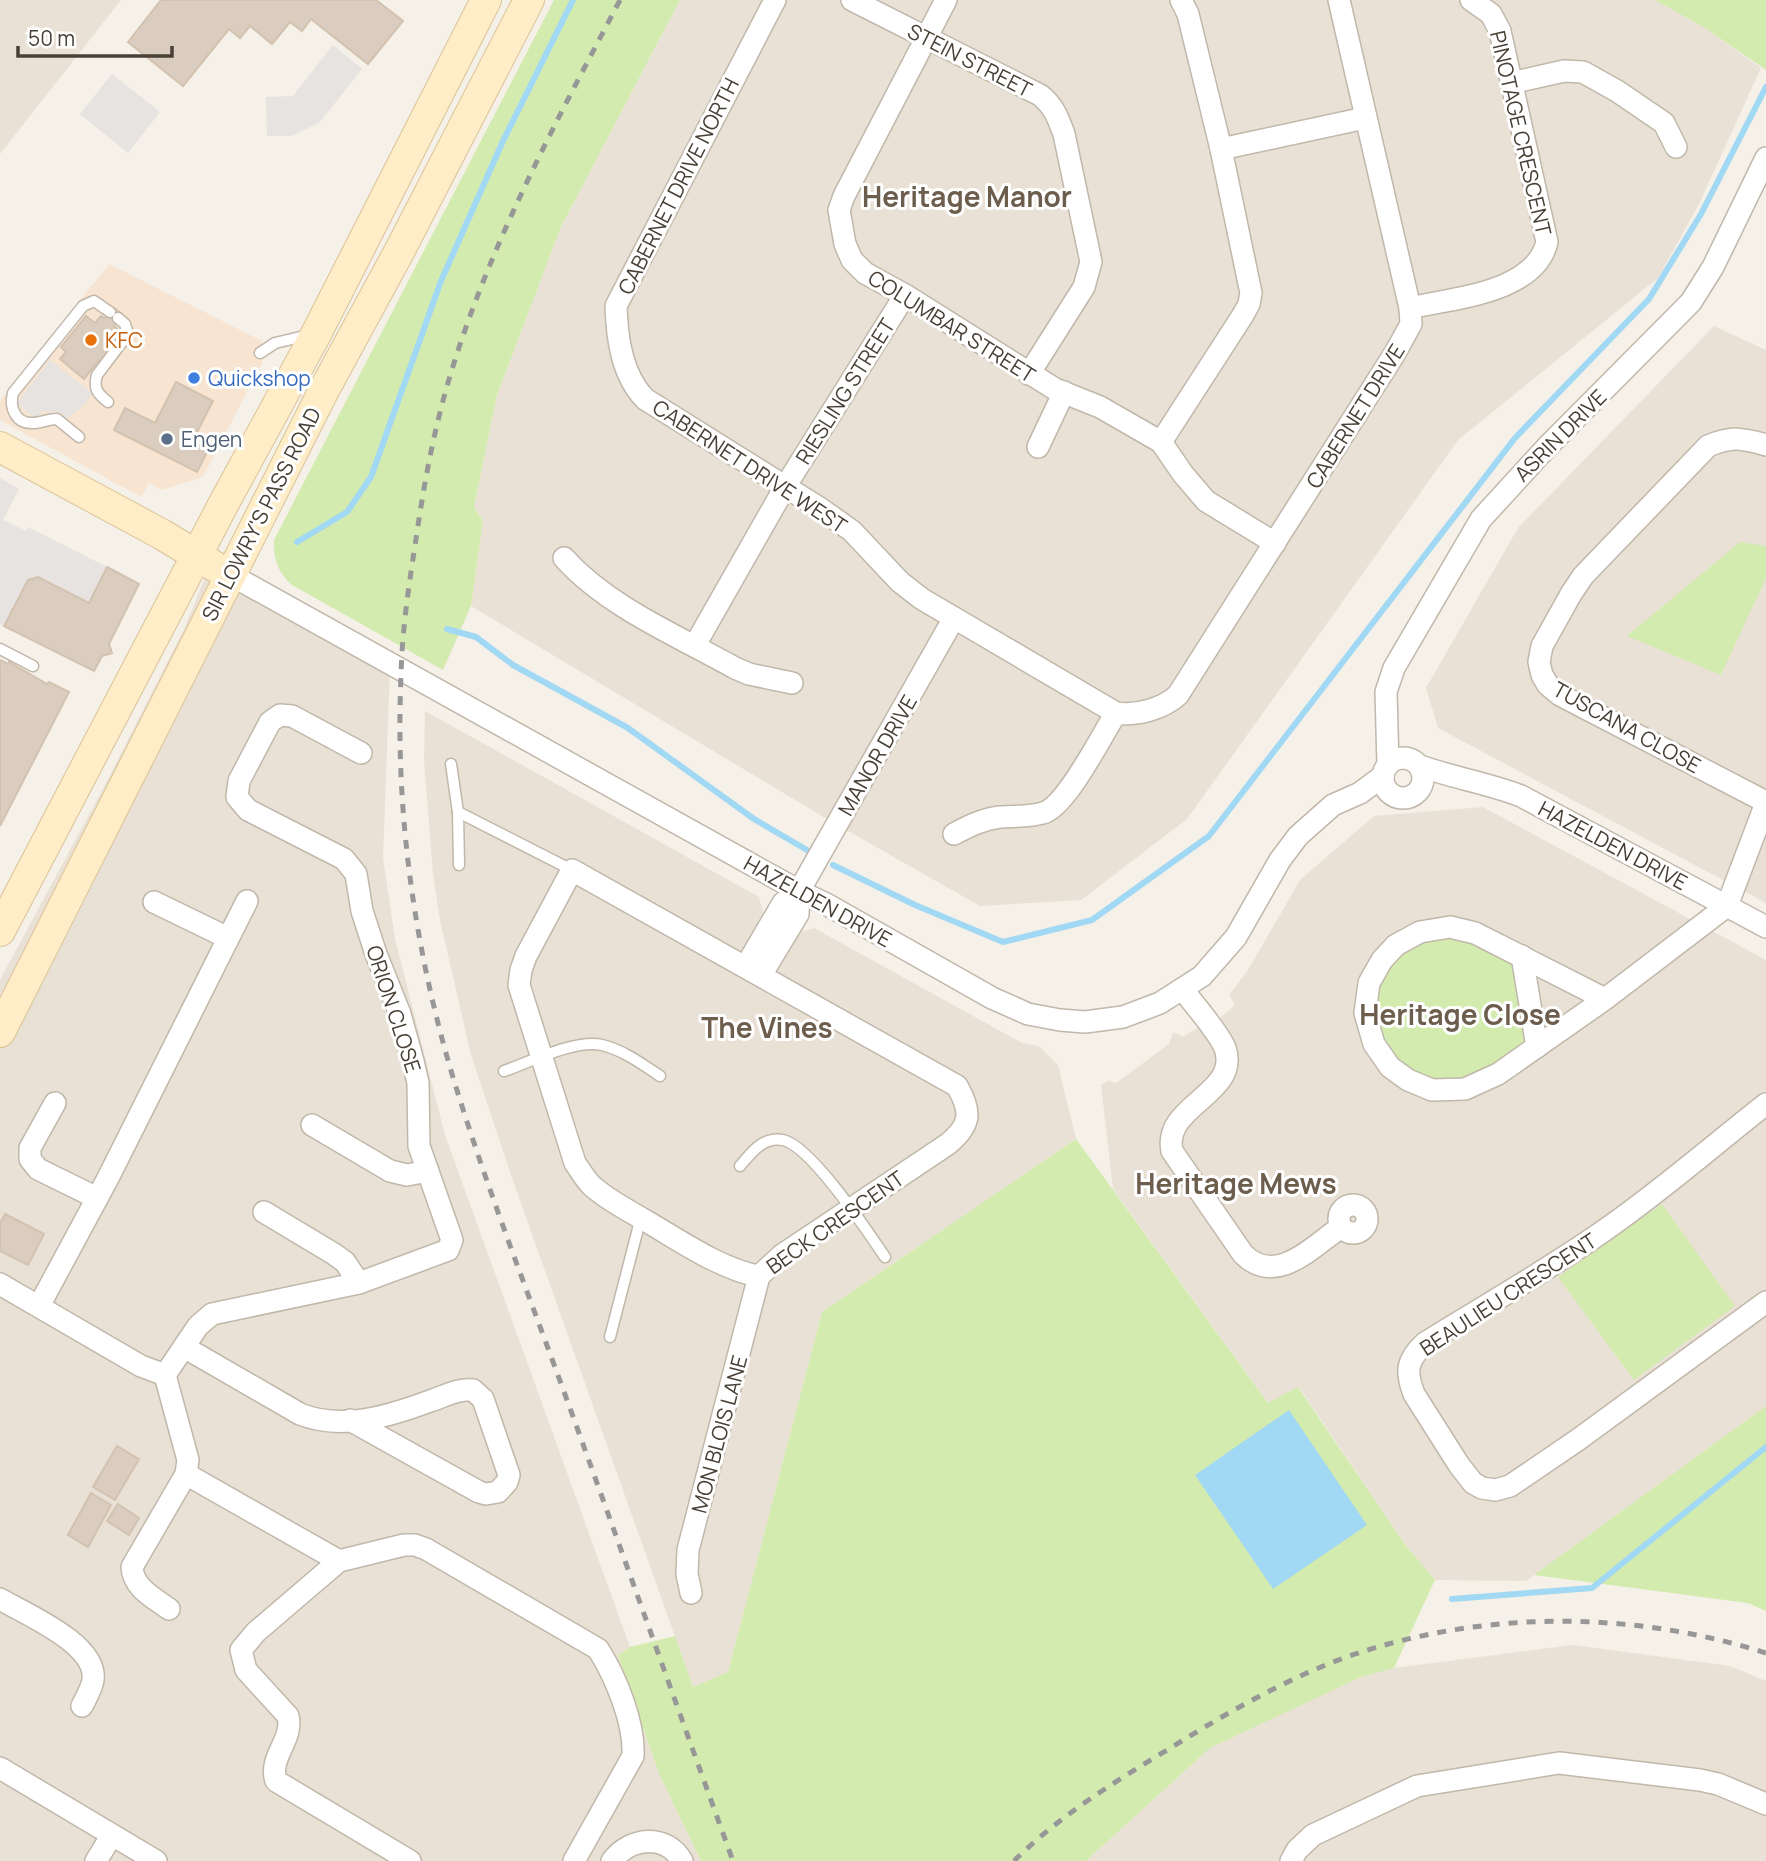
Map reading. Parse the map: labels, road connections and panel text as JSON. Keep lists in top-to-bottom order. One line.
{"streets":{"main road":["SIR LOWRY'S PASS ROAD"],"street":["STEIN STREET","PINOTAGE CRESCENT","CABERNET DRIVE NORTH","COLUMBAR STREET","RIESLING STREET","CABERNET DRIVE","ASRIN DRIVE","CABERNET DRIVE WEST","TUSCANA CLOSE","MANOR DRIVE","HAZELDEN DRIVE","ORION CLOSE","BECK CRESCENT","BEAULIEU CRESCENT","MON BLOIS LANE"]},"crossings":[["STEIN STREET","COLUMBAR STREET"],["PINOTAGE CRESCENT","CABERNET DRIVE"],["CABERNET DRIVE NORTH","CABERNET DRIVE WEST"],["COLUMBAR STREET","RIESLING STREET"],["COLUMBAR STREET","CABERNET DRIVE"],["RIESLING STREET","CABERNET DRIVE WEST"],["CABERNET DRIVE","CABERNET DRIVE WEST"],["ASRIN DRIVE","HAZELDEN DRIVE"],["CABERNET DRIVE WEST","MANOR DRIVE"],["SIR LOWRY'S PASS ROAD","HAZELDEN DRIVE"],["TUSCANA CLOSE","HAZELDEN DRIVE"],["MANOR DRIVE","HAZELDEN DRIVE"],["BECK CRESCENT","MON BLOIS LANE"]],"districts":["Heritage Manor","Heritage Close","The Vines","Heritage Mews"],"places":["KFC","Quickshop","Engen"],"scale_bar":"50 m"}
